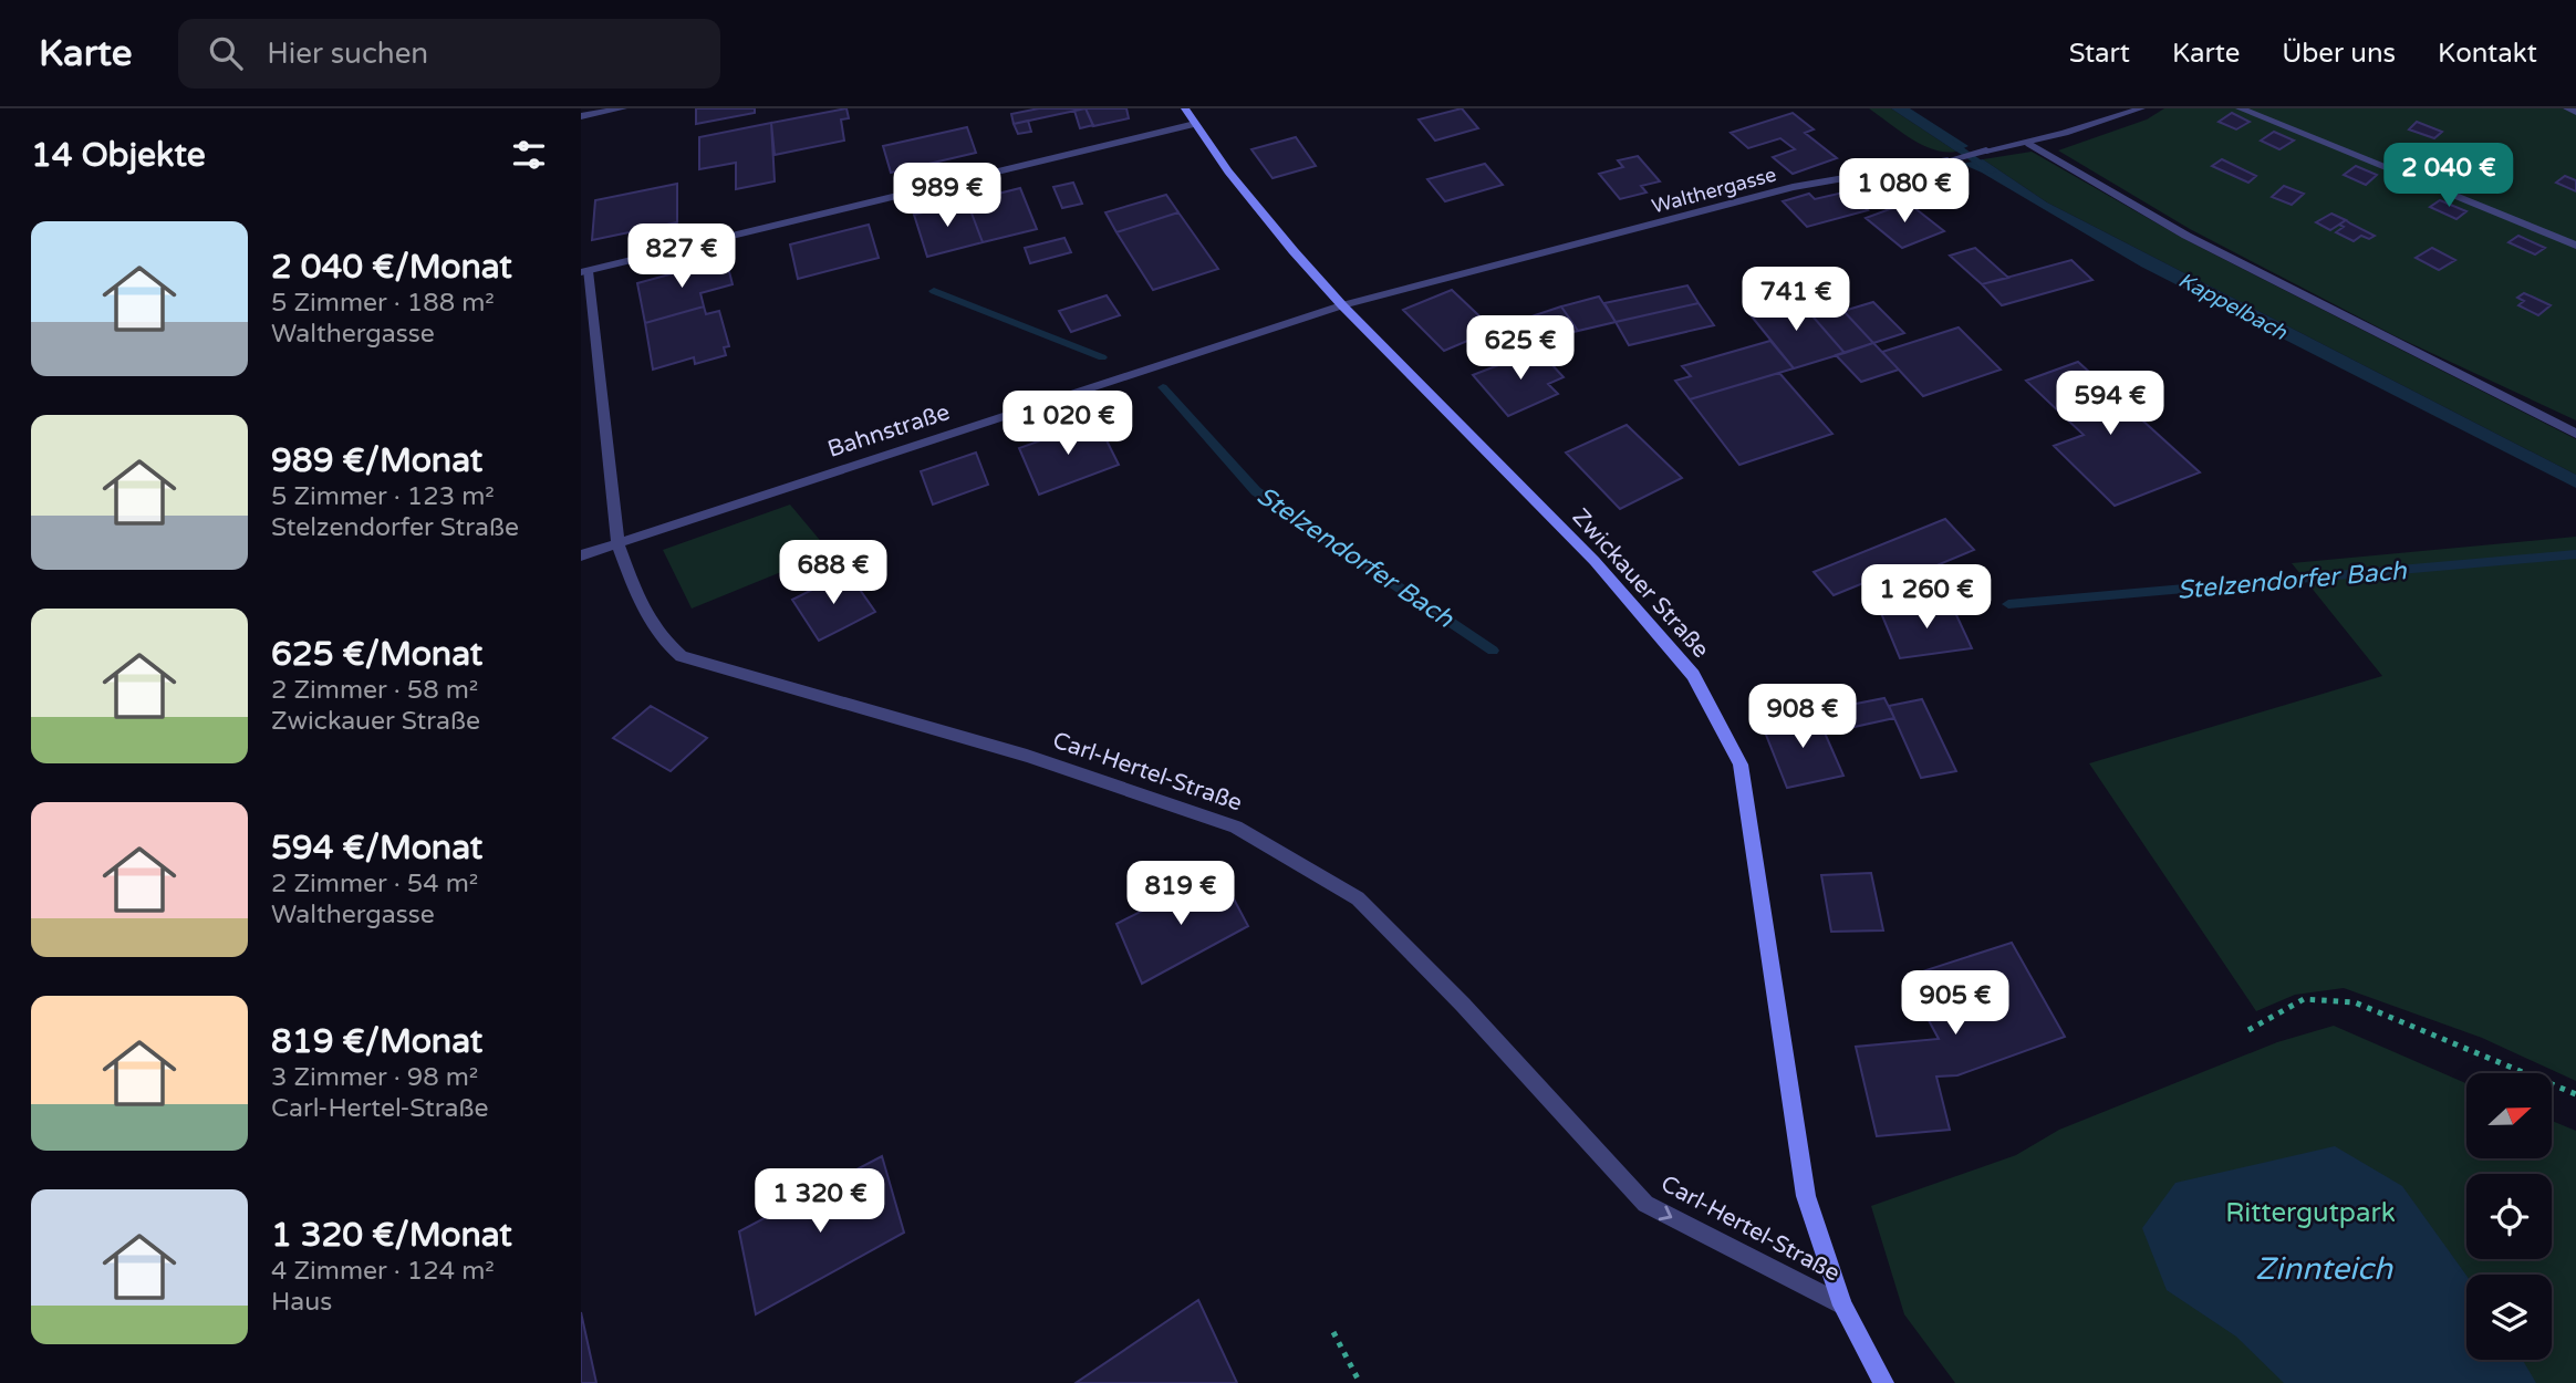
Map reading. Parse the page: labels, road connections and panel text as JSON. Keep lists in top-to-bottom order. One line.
{"streets":{"main road":["Zwickauer Straße"],"street":["Walthergasse","Bahnstraße","Carl-Hertel-Straße"]},"crossings":[["Walthergasse","Bahnstraße"],["Walthergasse","Zwickauer Straße"],["Bahnstraße","Zwickauer Straße"],["Bahnstraße","Carl-Hertel-Straße"],["Zwickauer Straße","Carl-Hertel-Straße"]],"one_way":["Carl-Hertel-Straße"],"water":["Kappelbach","Stelzendorfer Bach","Zinnteich"],"parks":["Rittergutpark"],"north":"right","page":{"header":"Karte","search":"Hier suchen","nav":["Start","Karte","Über uns","Kontakt"],"heading":"14 Objekte","price":["2 040 €","1 080 €","989 €","827 €","741 €","625 €","594 €","1 020 €","688 €","1 260 €","908 €","819 €","905 €","1 320 €"],"list":[{"name":"2 040 €/Monat","note":"5 Zimmer · 188 m² · Walthergasse"},{"name":"989 €/Monat","note":"5 Zimmer · 123 m² · Stelzendorfer Straße"},{"name":"625 €/Monat","note":"2 Zimmer · 58 m² · Zwickauer Straße"},{"name":"594 €/Monat","note":"2 Zimmer · 54 m² · Walthergasse"},{"name":"819 €/Monat","note":"3 Zimmer · 98 m² · Carl-Hertel-Straße"},{"name":"1 320 €/Monat","note":"4 Zimmer · 124 m² · Haus"}]}}
